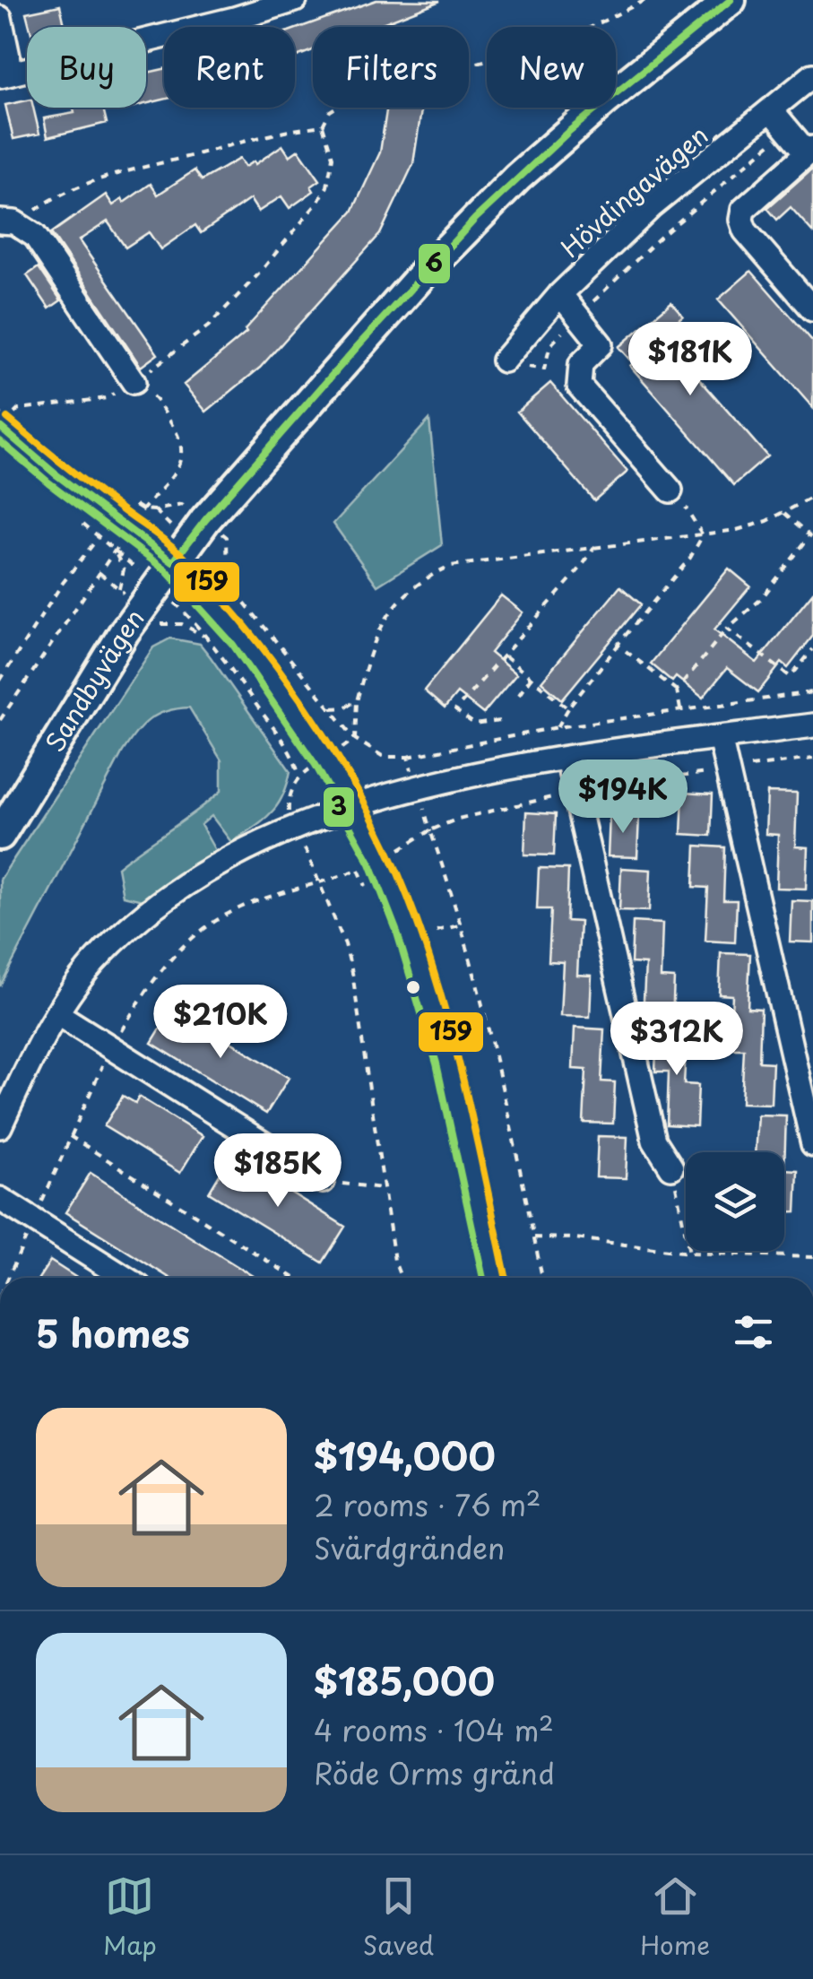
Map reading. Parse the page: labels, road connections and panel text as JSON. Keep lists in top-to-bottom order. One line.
{"streets":{"main road":["Sandbyvägen"],"street":["Hövdingavägen"]},"lines":["transit line 6","transit line 159","transit line 3"],"page":{"chip":["Buy","Rent","Filters","New"],"price":["$181K","$194K","$210K","$312K","$185K"],"heading":"5 homes","list":[{"name":"$194,000","note":"2 rooms · 76 m² · Svärdgränden"},{"name":"$185,000","note":"4 rooms · 104 m² · Röde Orms gränd"}],"tabs":["Map","Saved","Home"]}}
